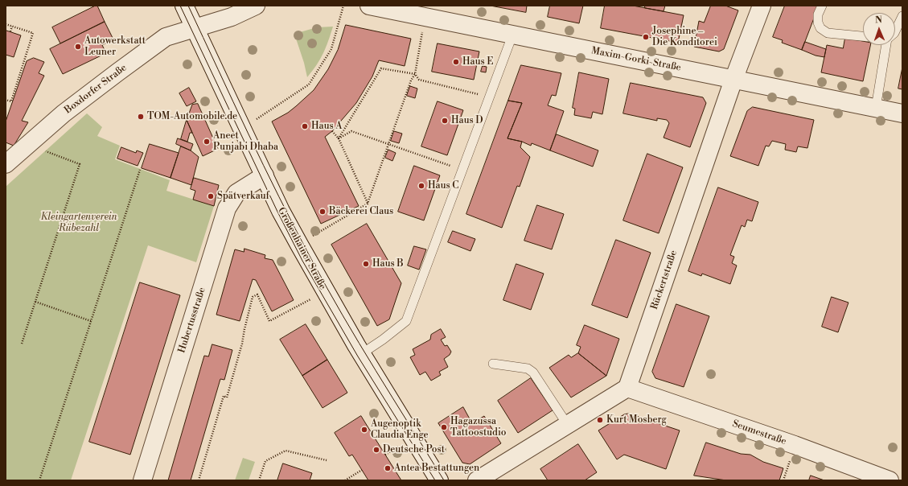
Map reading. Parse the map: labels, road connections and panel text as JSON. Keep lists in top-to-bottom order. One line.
{"streets":{"street":["Maxim-Gorki-Straße","Boxdorfer Straße","Großenhainer Straße","Rückertstraße","Hubertusstraße","Seumestraße"]},"crossings":[["Maxim-Gorki-Straße","Rückertstraße"],["Boxdorfer Straße","Großenhainer Straße"],["Großenhainer Straße","Hubertusstraße"],["Rückertstraße","Seumestraße"]],"parks":["Kleingartenverein Rübezahl"],"places":["Josephine – Die Konditorei","Autowerkstatt Leuner","Haus E","TOM-Automobile.de","Haus D","Haus A","Aneet Punjabi Dhaba","Haus C","Spätverkauf","Bäckerei Claus","Haus B","Kurt Mosberg","Hagazussa Tattoostudio","Augenoptik Claudia Enge","Deutsche Post","Antea Bestattungen"],"north":"top"}
